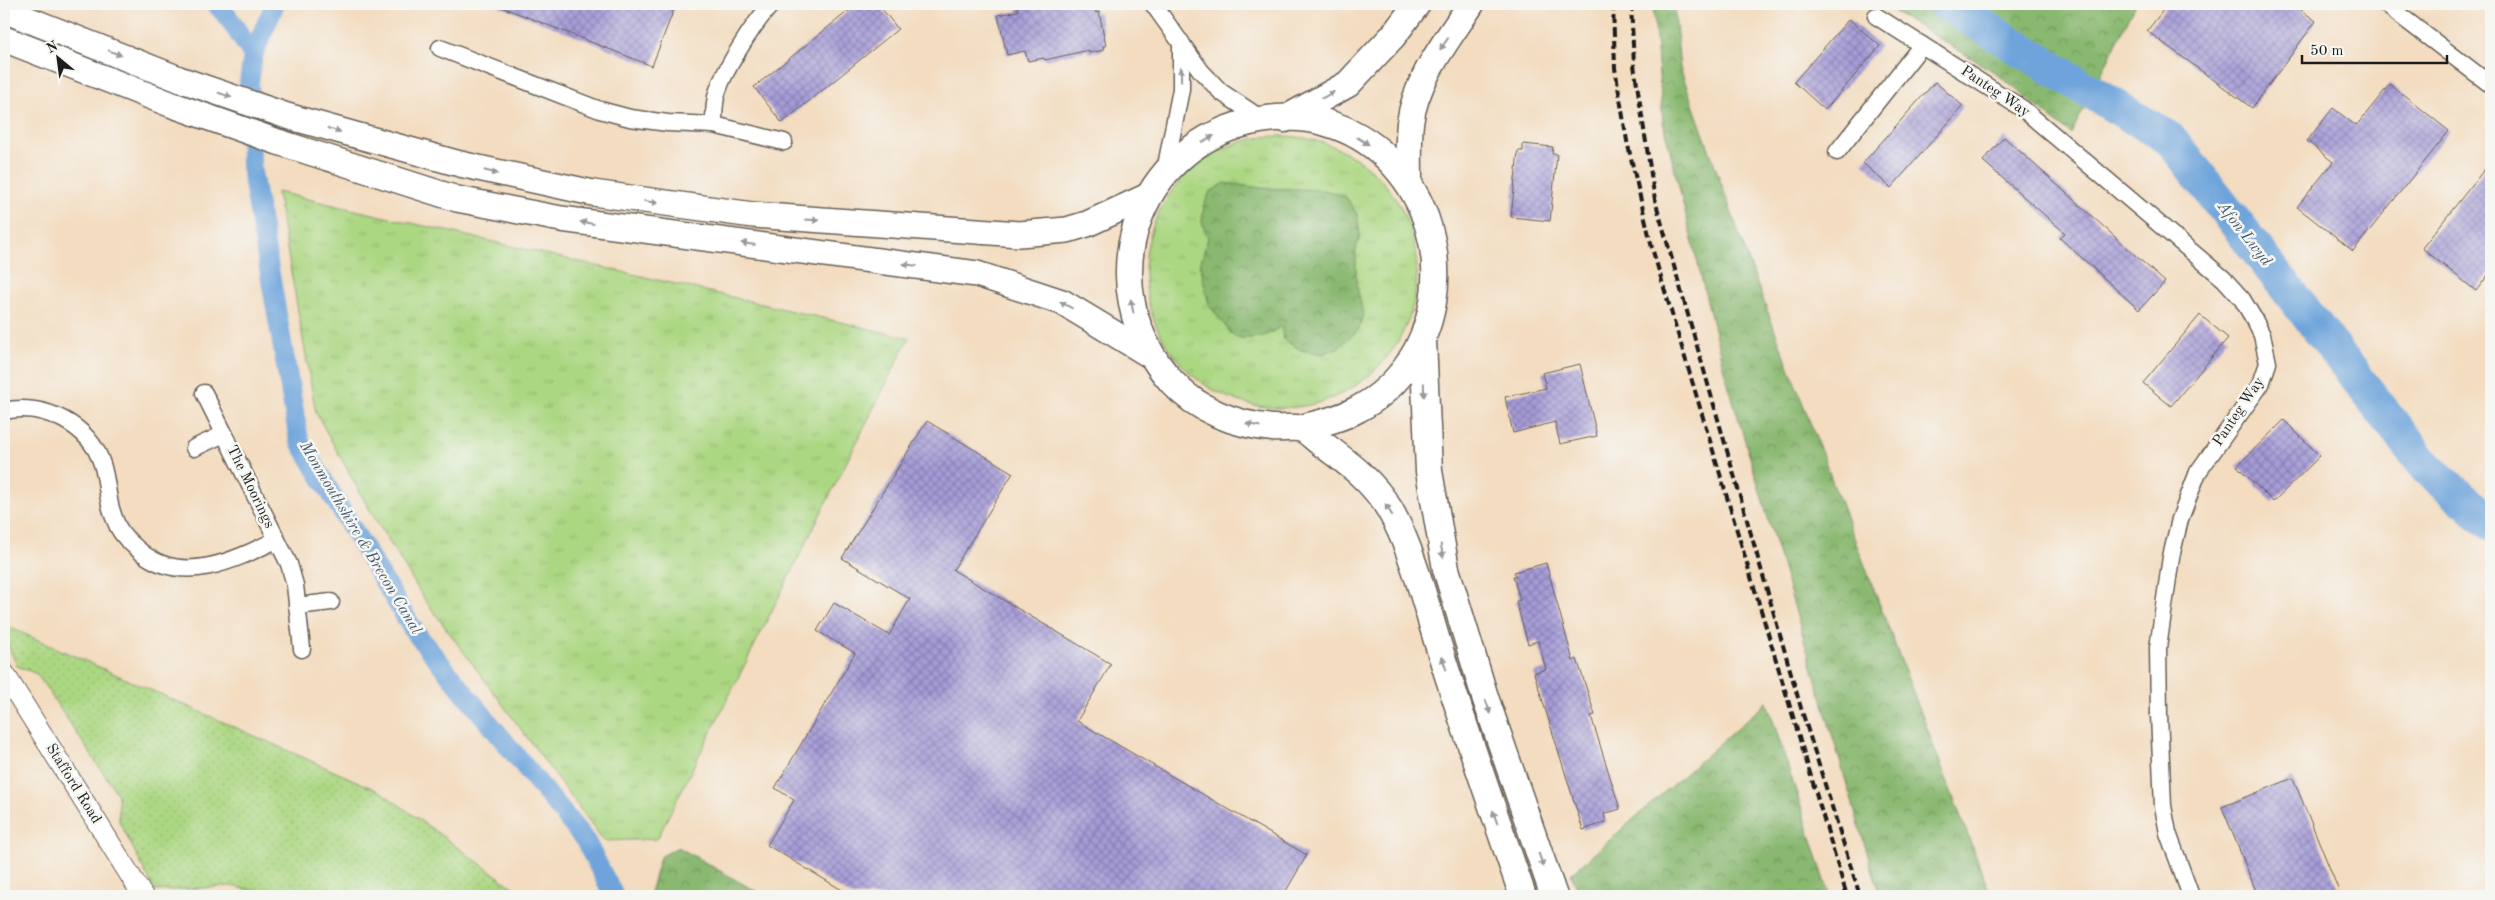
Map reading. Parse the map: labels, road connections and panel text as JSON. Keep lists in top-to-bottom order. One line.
{"streets":{"street":["Panteg Way","The Moorings","Stafford Road"]},"water":["Afon Lwyd","Monmouthshire & Brecon Canal"],"scale_bar":"50 m","north":"top left"}
